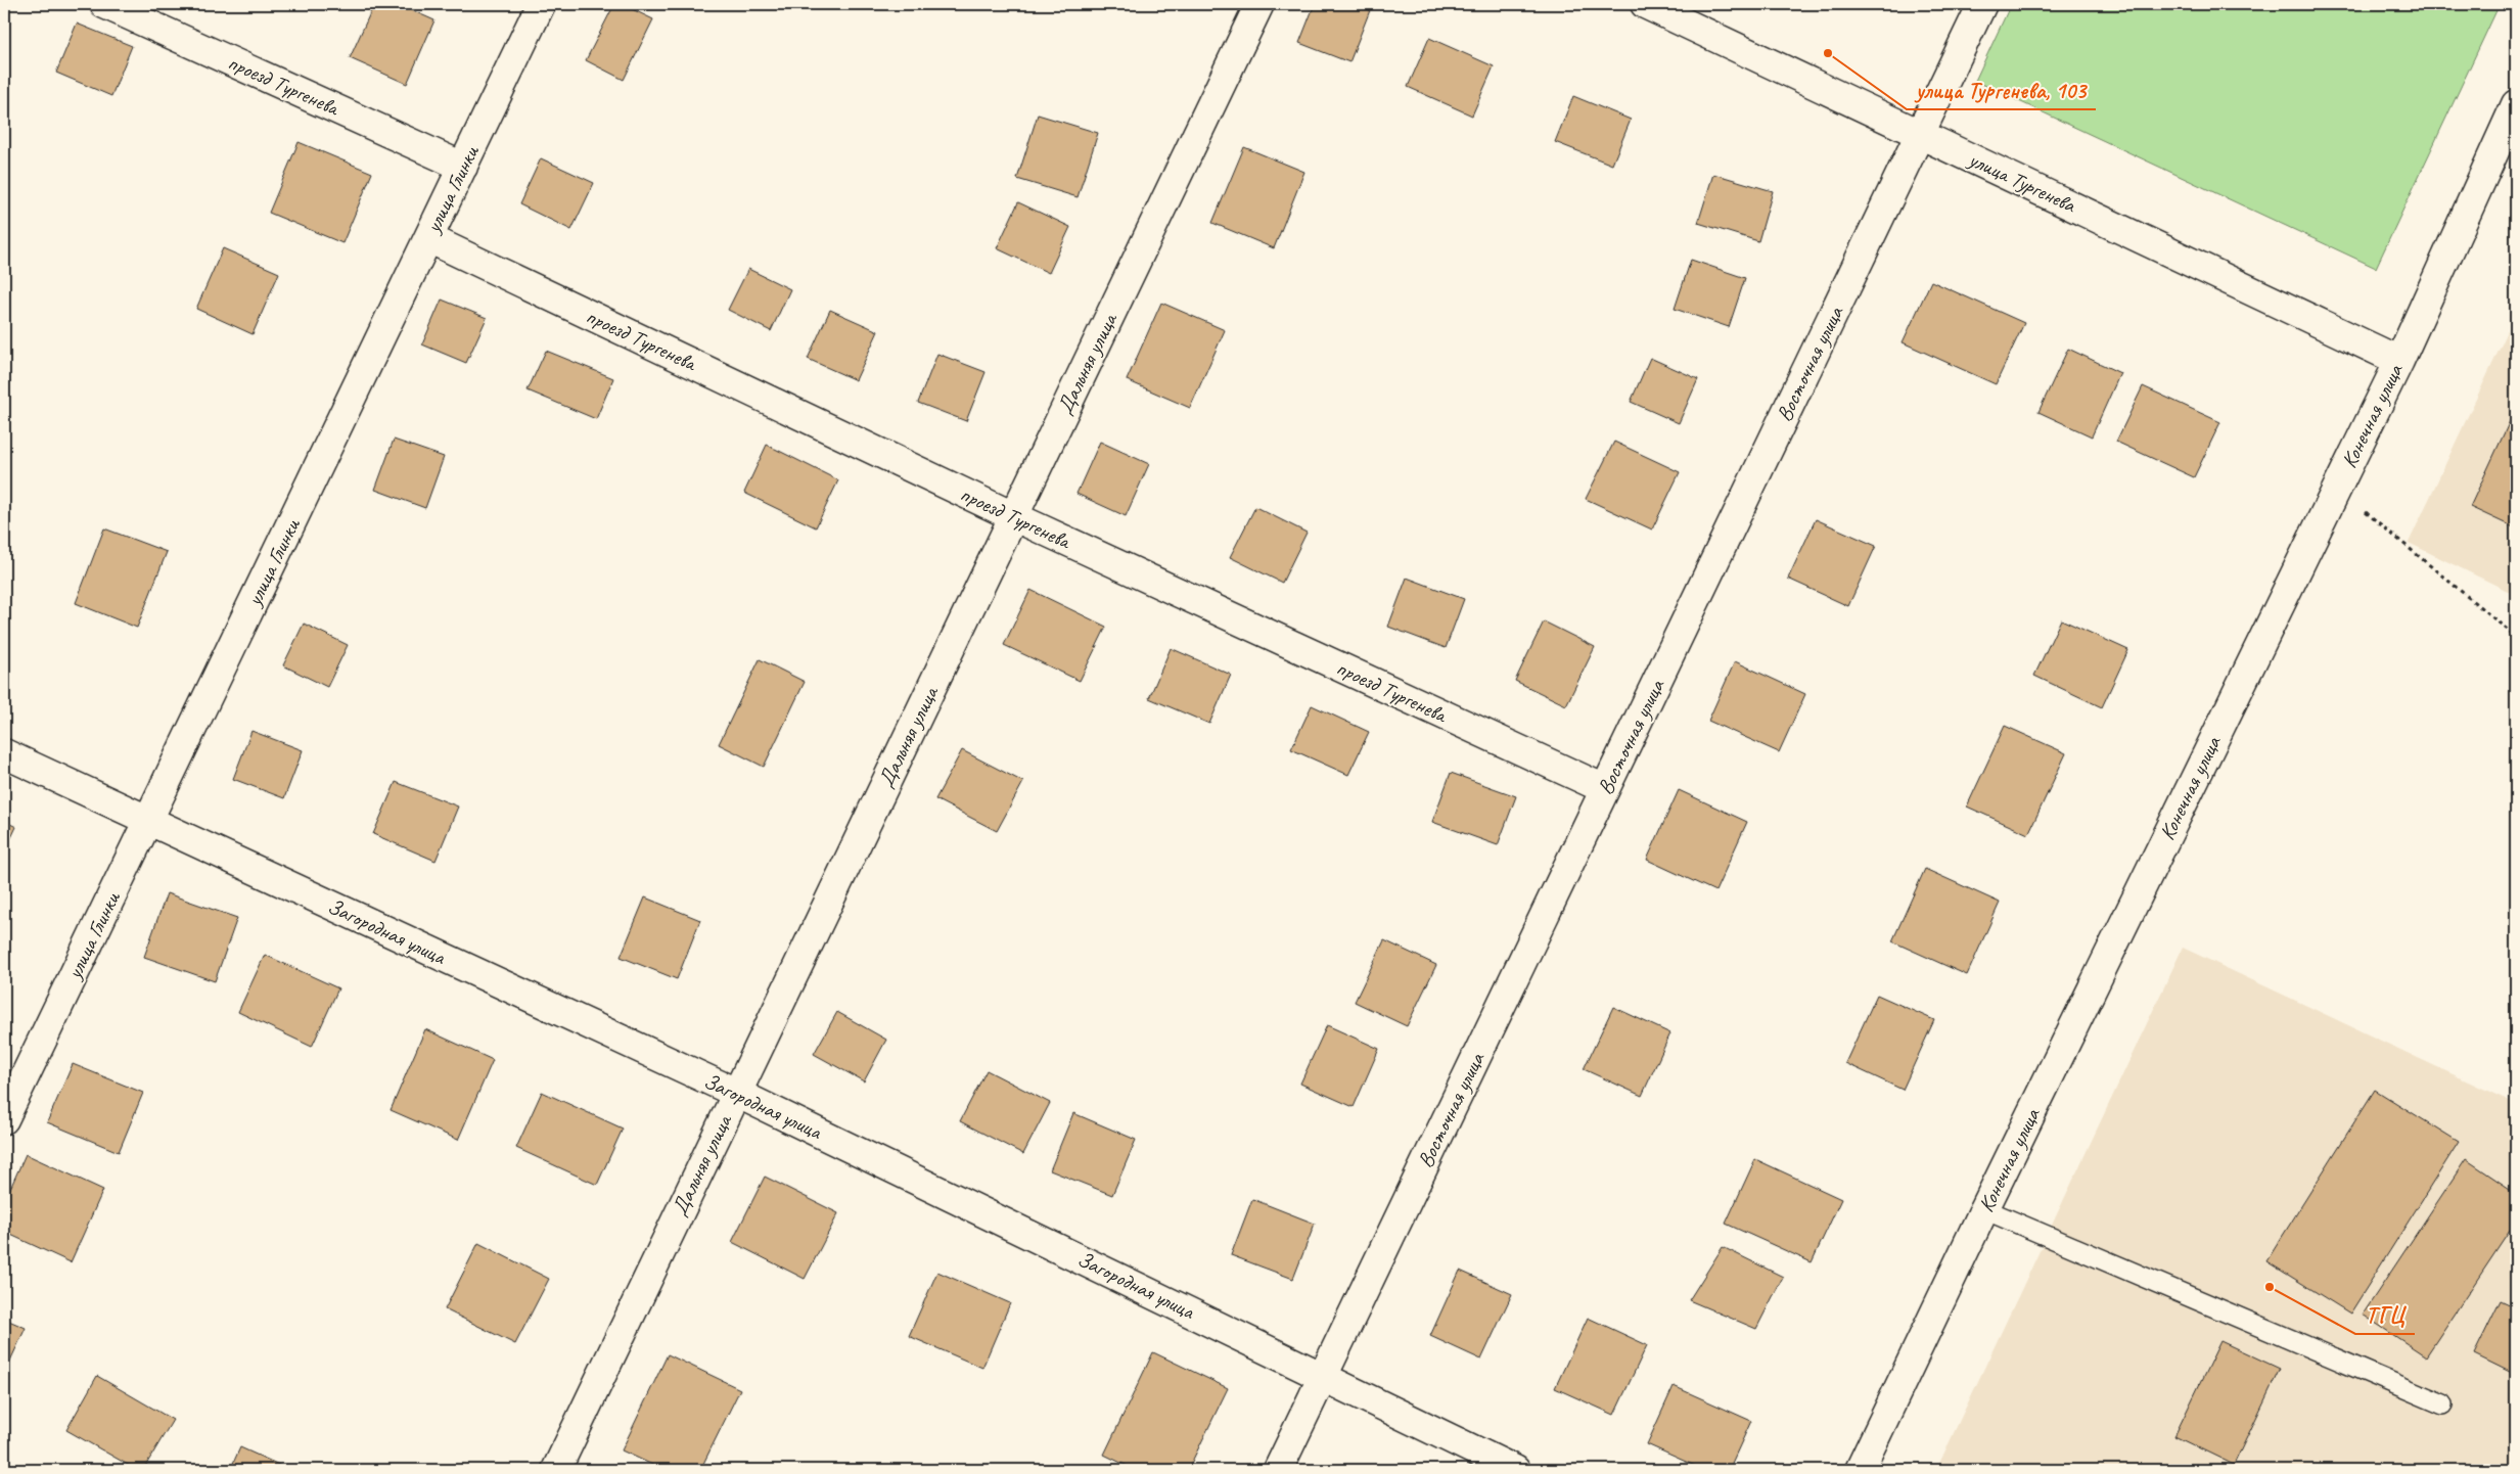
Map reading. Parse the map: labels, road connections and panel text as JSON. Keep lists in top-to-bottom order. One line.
{"streets":{"street":["проезд Тургенева","улица Тургенева","улица Глинки","Дальняя улица","Восточная улица","Конечная улица","Загородная улица"]},"crossings":[["проезд Тургенева","улица Глинки"],["проезд Тургенева","Дальняя улица"],["проезд Тургенева","Восточная улица"],["улица Тургенева","Восточная улица"],["улица Тургенева","Конечная улица"],["улица Глинки","Загородная улица"],["Дальняя улица","Загородная улица"],["Восточная улица","Загородная улица"]],"places":["улица Тургенева, 103","ТГЦ"]}
